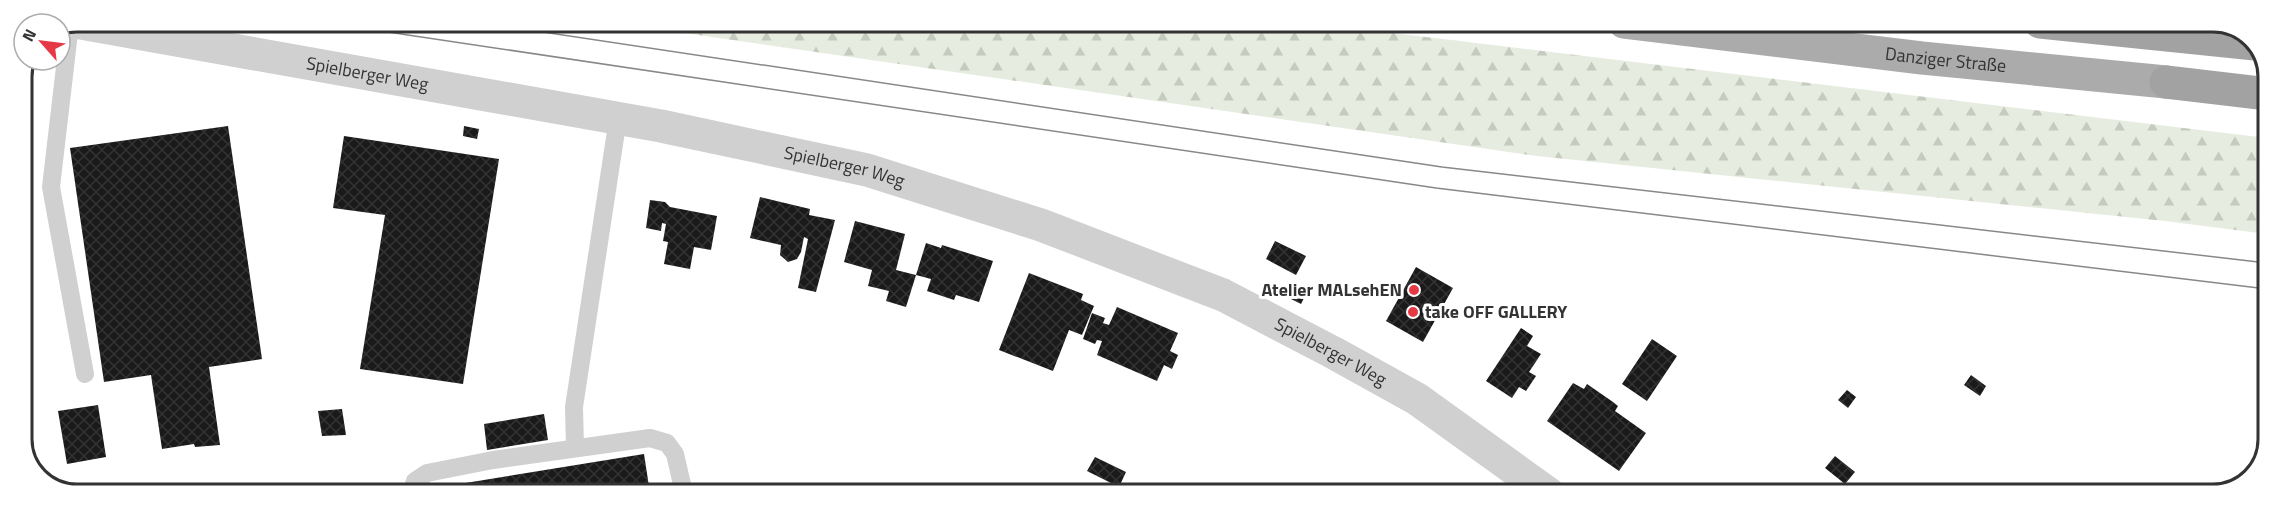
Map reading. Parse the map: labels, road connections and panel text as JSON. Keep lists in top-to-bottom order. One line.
{"streets":{"highway":["Danziger Straße"],"street":["Spielberger Weg"]},"places":["Atelier MALsehEN","take OFF GALLERY"],"north":"top left"}
